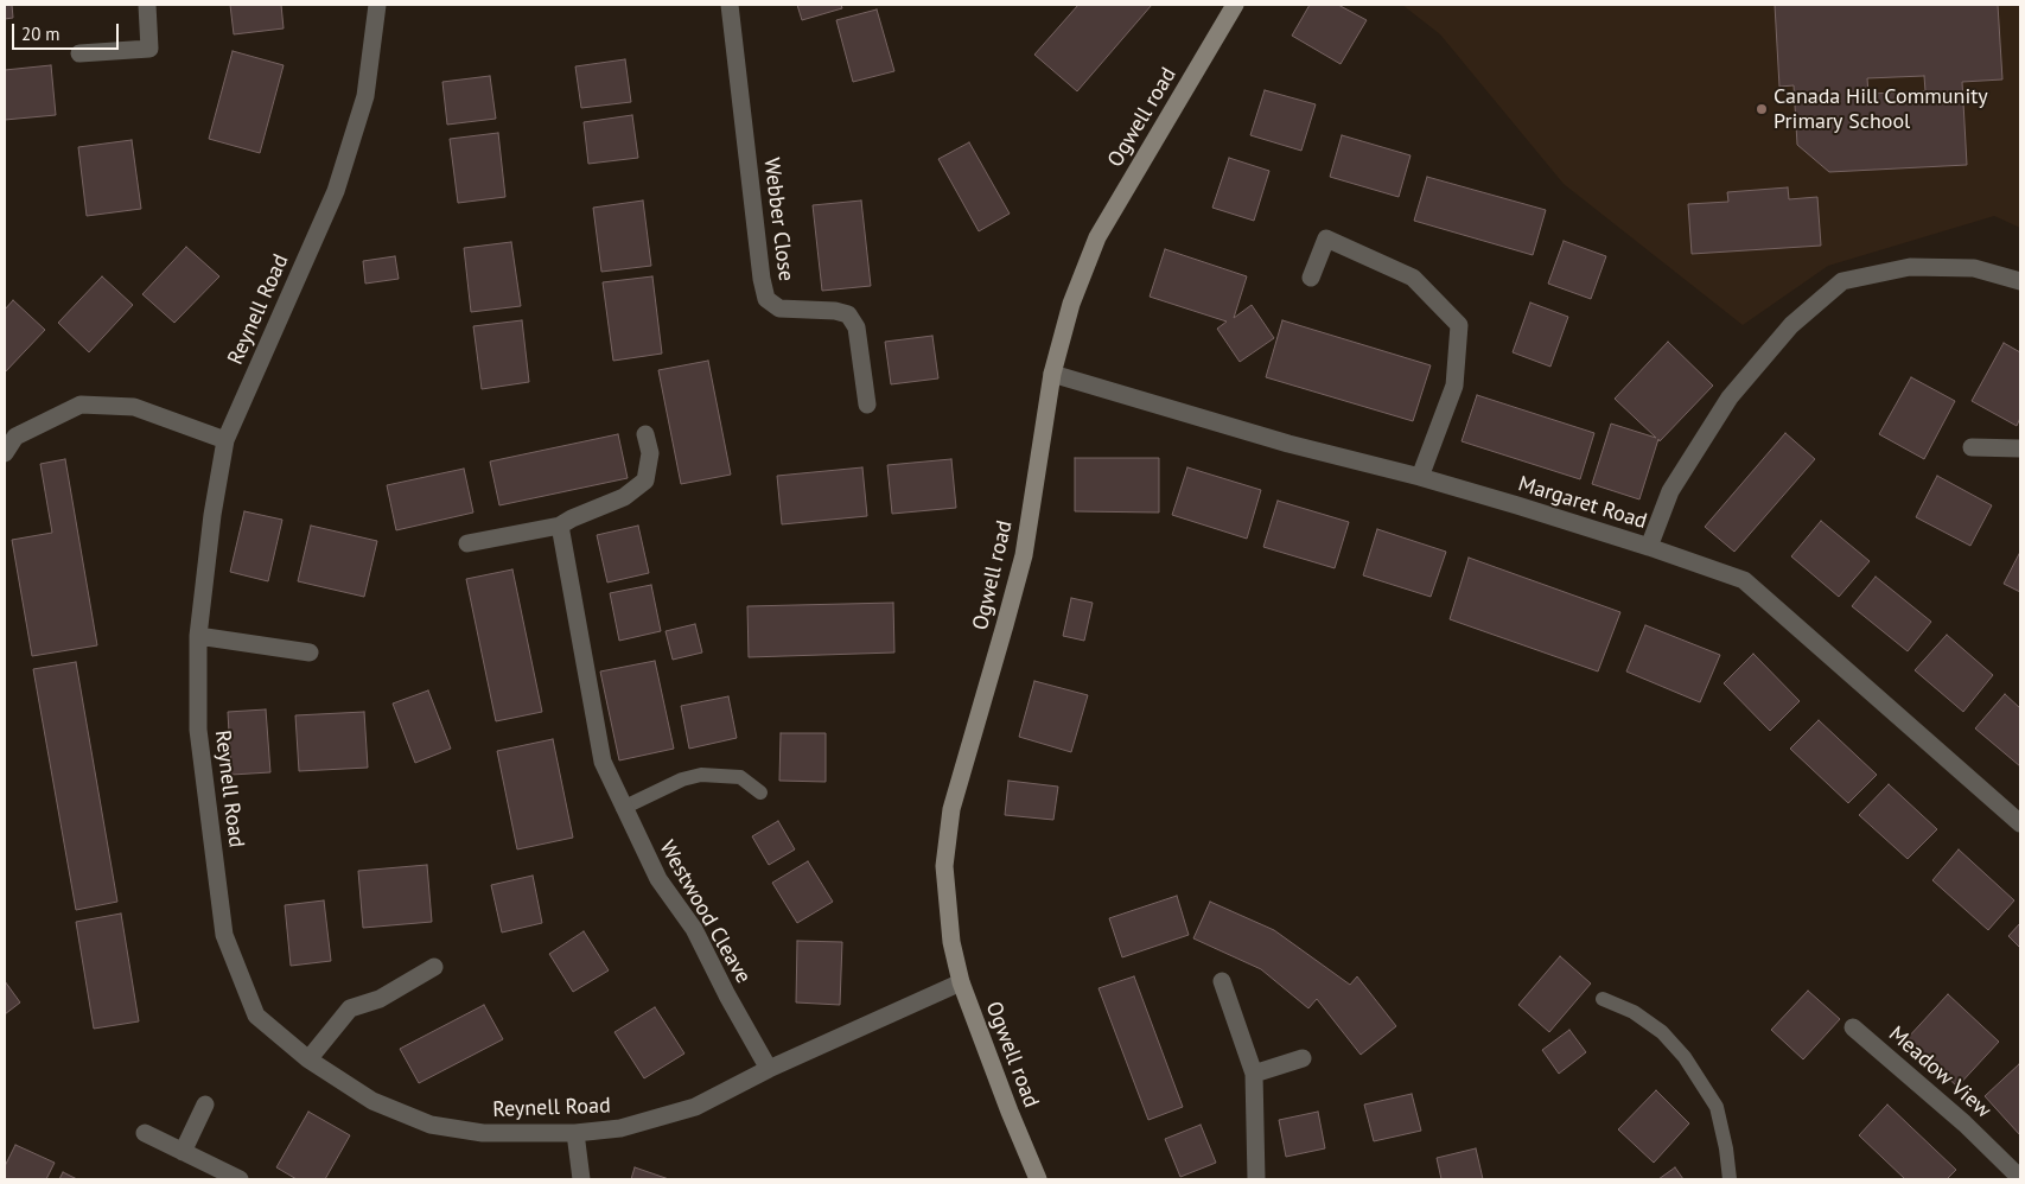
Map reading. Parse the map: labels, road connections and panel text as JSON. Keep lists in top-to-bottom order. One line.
{"streets":{"street":["Ogwell road","Webber Close","Reynell Road","Margaret Road","Westwood Cleave","Meadow View"]},"crossings":[["Ogwell road","Reynell Road"],["Ogwell road","Margaret Road"],["Reynell Road","Westwood Cleave"]],"places":["Canada Hill Community Primary School"],"scale_bar":"20 m"}
